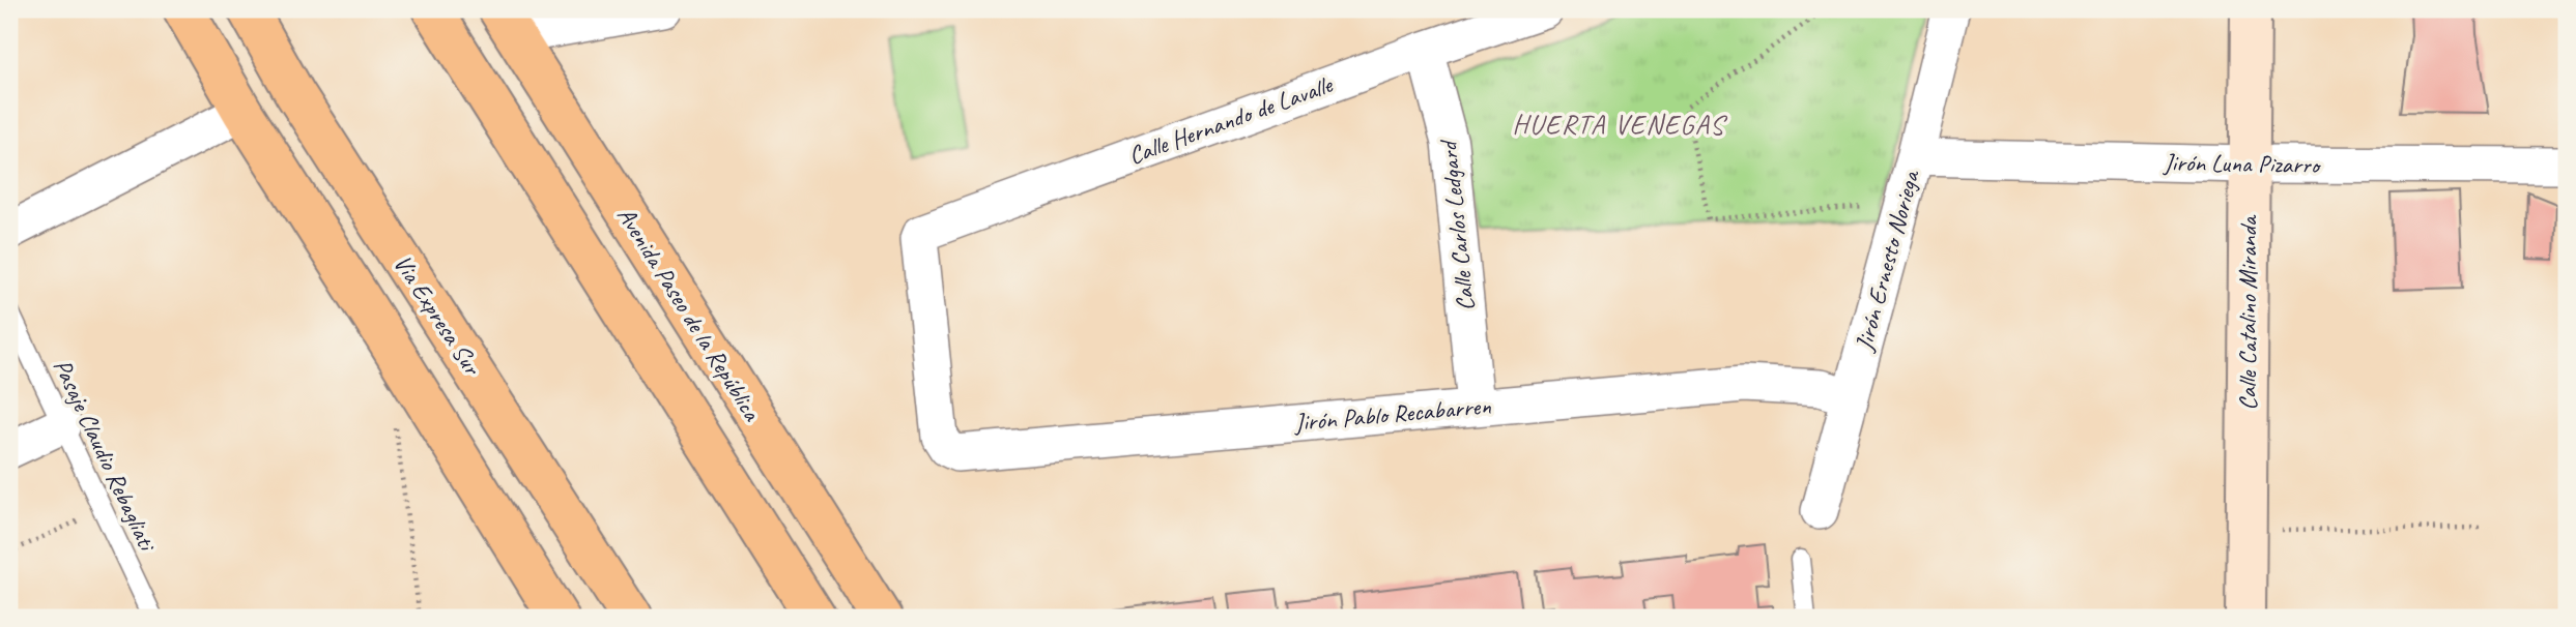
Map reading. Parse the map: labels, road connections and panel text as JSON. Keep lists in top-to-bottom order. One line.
{"streets":{"main road":["Avenida Paseo de la República","Via Expresa Sur"],"street":["Calle Hernando de Lavalle","Jirón Luna Pizarro","Calle Carlos Ledgard","Jirón Ernesto Noriega","Calle Catalino Miranda","Jirón Pablo Recabarren"],"lane":["Pasaje Claudio Rebagliati"]},"crossings":[["Calle Hernando de Lavalle","Calle Carlos Ledgard"],["Calle Hernando de Lavalle","Jirón Pablo Recabarren"],["Jirón Luna Pizarro","Jirón Ernesto Noriega"],["Jirón Luna Pizarro","Calle Catalino Miranda"],["Calle Carlos Ledgard","Jirón Pablo Recabarren"],["Jirón Ernesto Noriega","Jirón Pablo Recabarren"]],"districts":["HUERTA VENEGAS"]}
